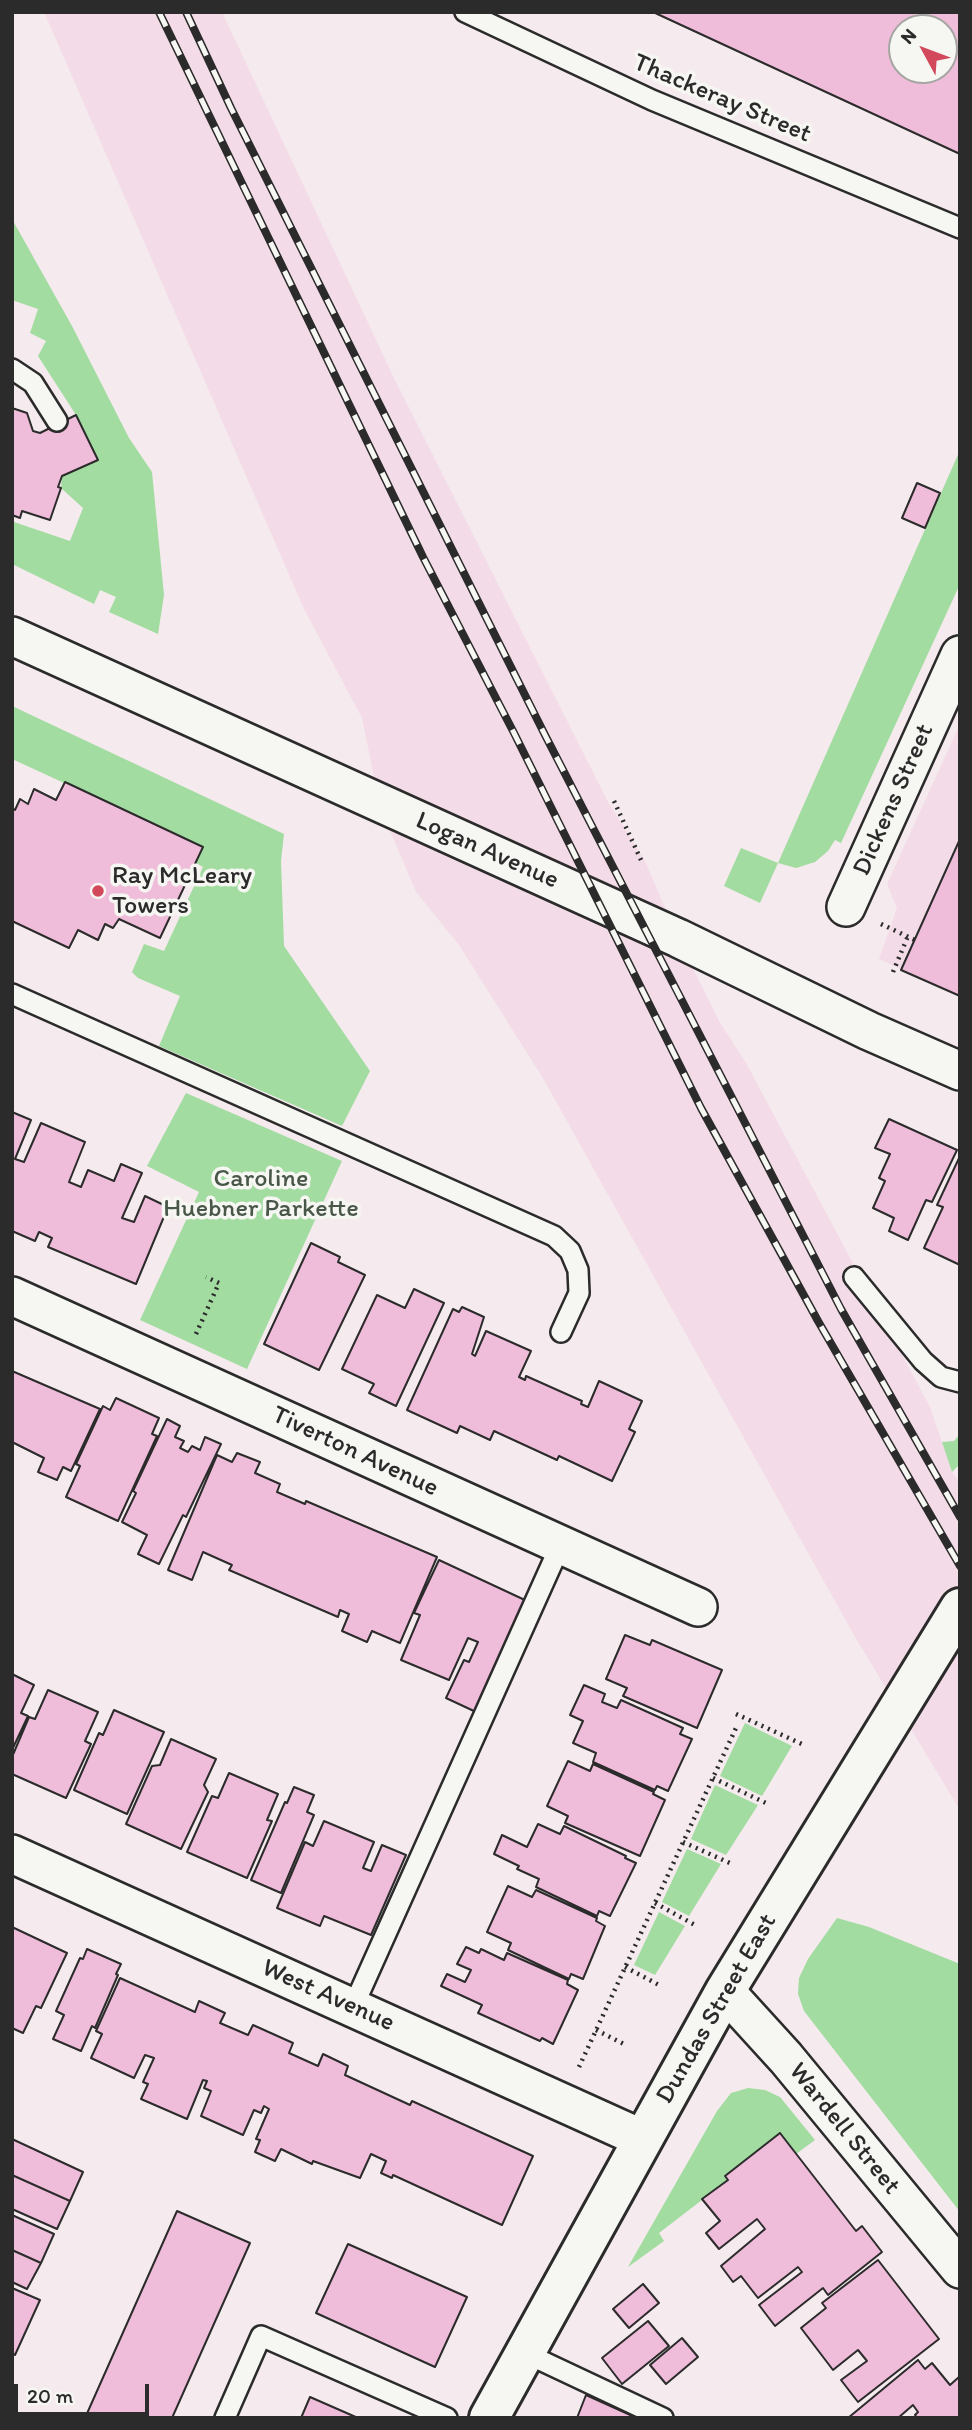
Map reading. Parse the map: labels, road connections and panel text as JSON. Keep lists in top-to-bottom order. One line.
{"streets":{"street":["Dickens Street","Logan Avenue","Tiverton Avenue","West Avenue","Dundas Street East","Wardell Street"],"lane":["Thackeray Street"]},"crossings":[["West Avenue","Dundas Street East"],["Dundas Street East","Wardell Street"]],"parks":["Caroline Huebner Parkette"],"places":["Ray McLeary Towers"],"scale_bar":"20 m","north":"top left"}
